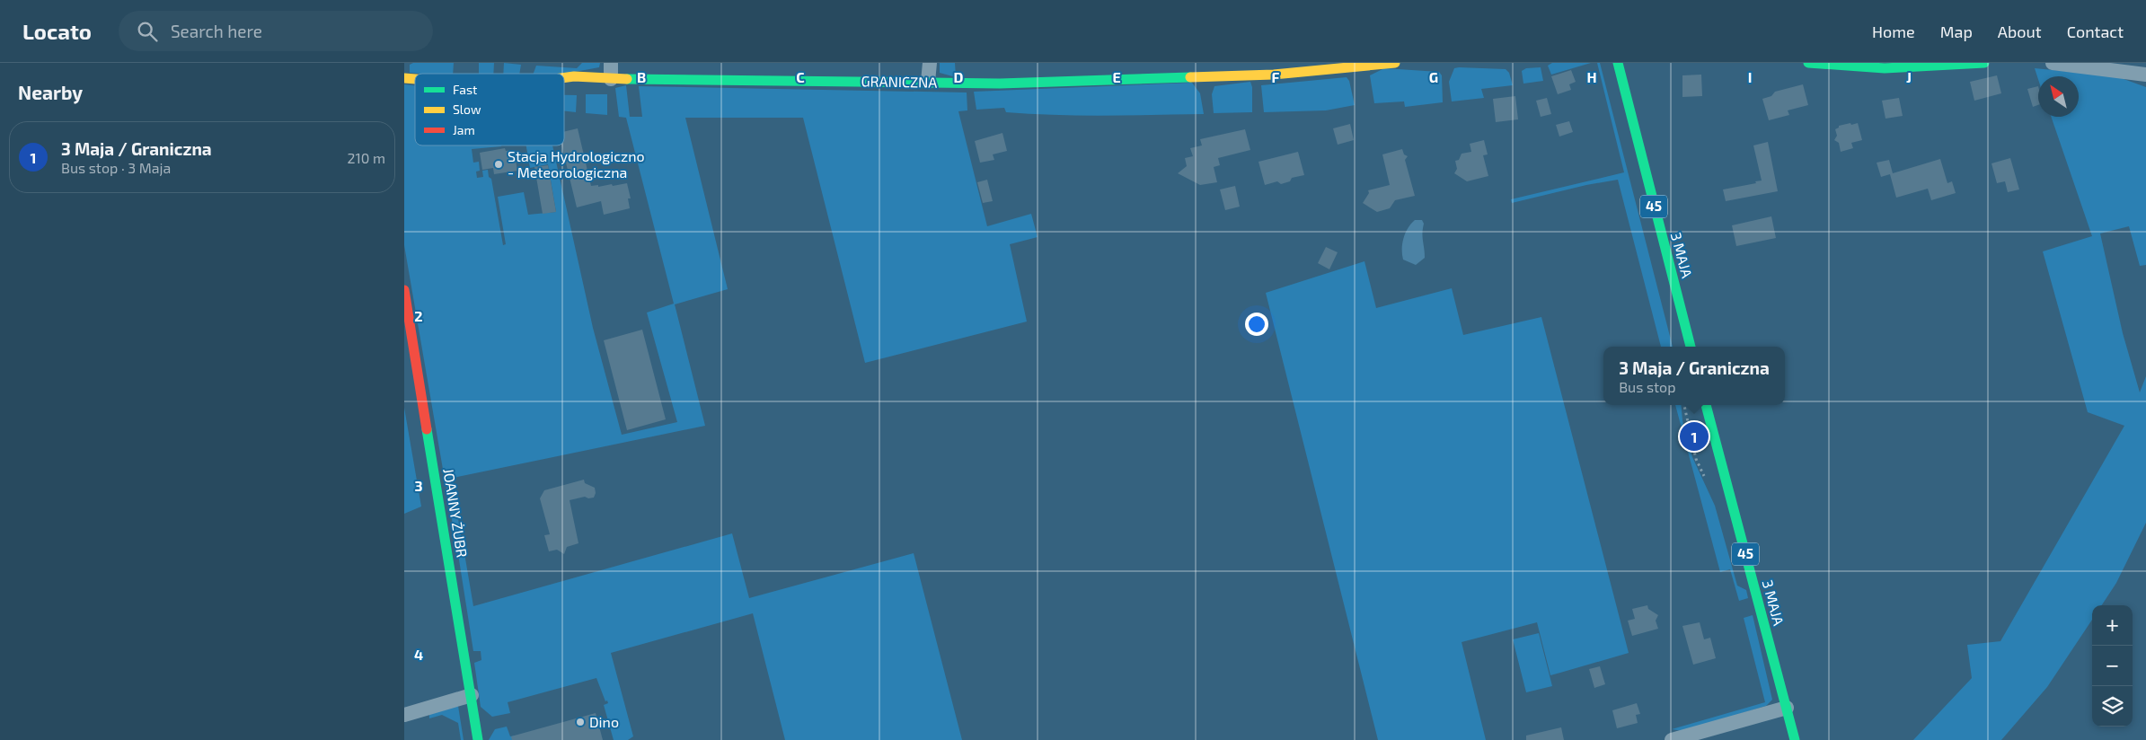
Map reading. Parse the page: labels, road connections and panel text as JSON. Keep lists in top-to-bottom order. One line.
{"streets":{"street":["GRANICZNA","45","3 MAJA","JOANNY ŻUBR"]},"crossings":[["45","3 MAJA"]],"places":["Stacja Hydrologiczno - Meteorologiczna","Dino"],"legend":["Fast","Slow","Jam"],"north":"top left","page":{"header":"Locato","search":"Search here","nav":["Home","Map","About","Contact"],"heading":"Nearby","list":[{"mark":"1","name":"3 Maja / Graniczna","note":"Bus stop · 3 Maja","value":"210 m"}],"popup":["3 Maja / Graniczna","Bus stop"],"pins":"1","map_buttons":["+","−"]},"grid":{"columns":["B","C","D","E","F","G","H","I","J"],"rows":["2","3","4"]}}
